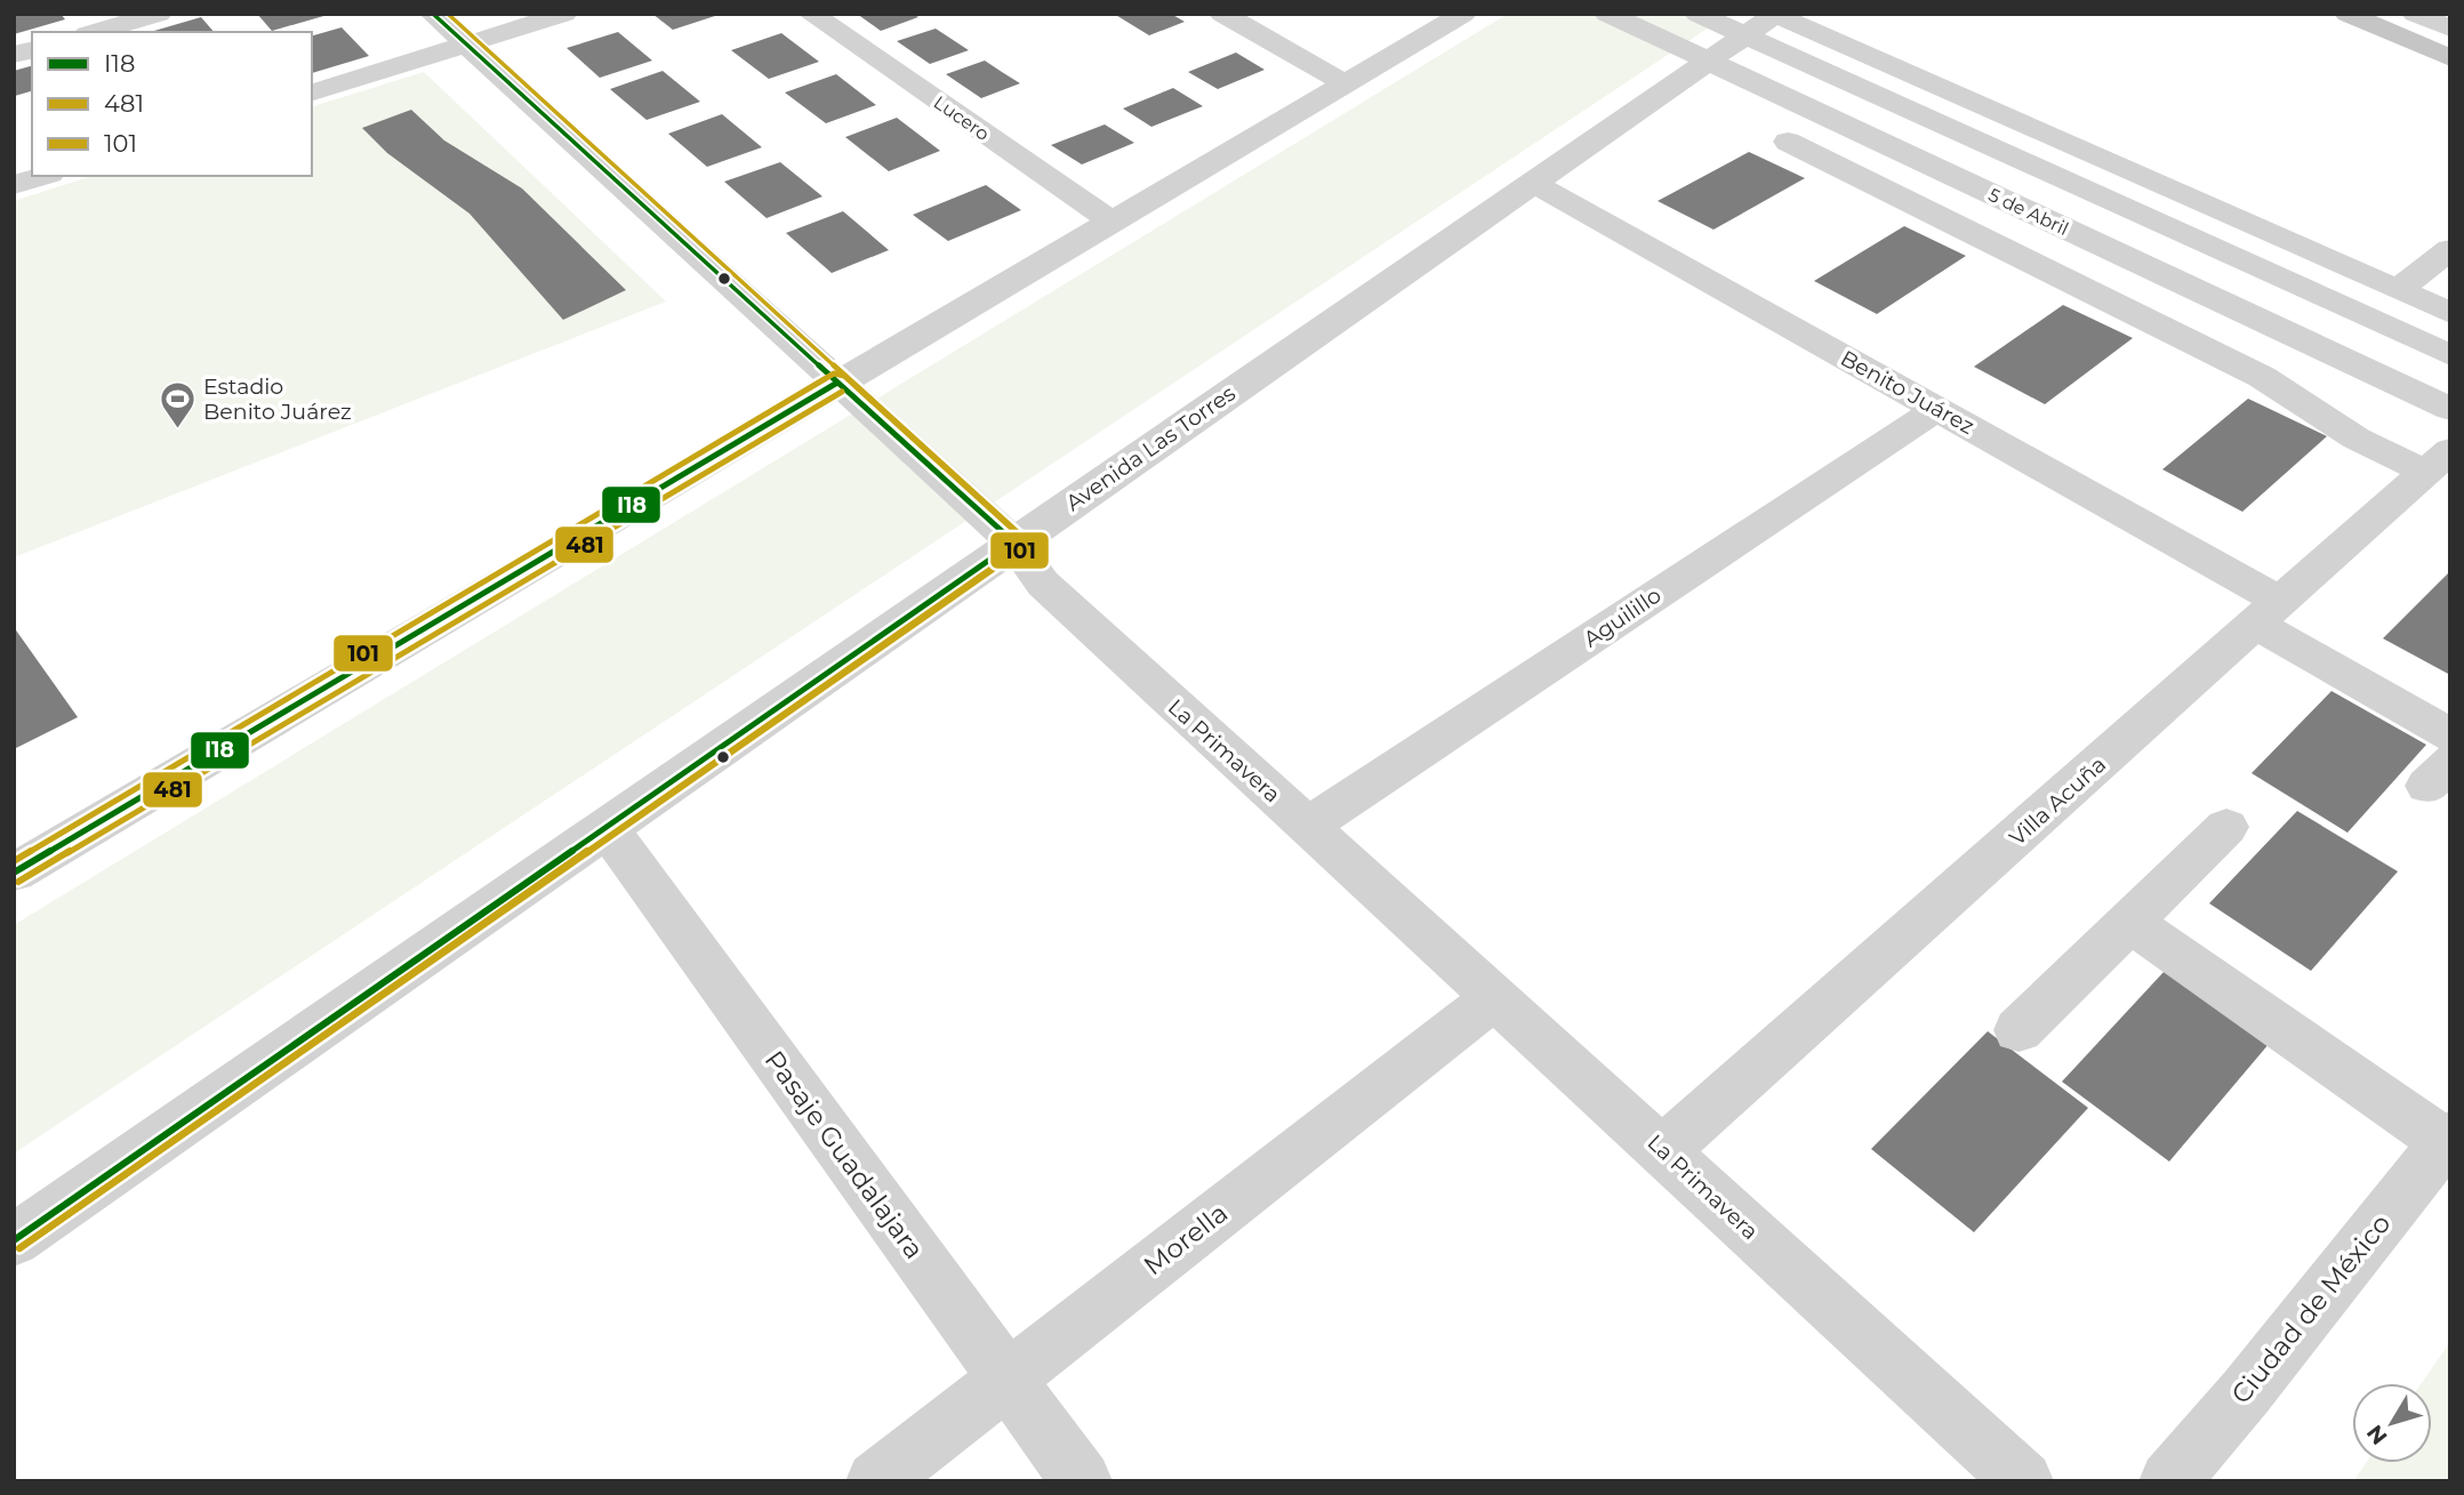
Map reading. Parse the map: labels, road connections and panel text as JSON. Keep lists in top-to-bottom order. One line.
{"streets":{"street":["Lucero","5 de Abril","Benito Juárez","Avenida Las Torres","Aguilillo","La Primavera","Villa Acuña","Pasaje Guadalajara","Morella","Ciudad de México"]},"crossings":[["5 de Abril","Avenida Las Torres"],["Benito Juárez","Avenida Las Torres"],["Benito Juárez","Aguilillo"],["Benito Juárez","Villa Acuña"],["Avenida Las Torres","La Primavera"],["Avenida Las Torres","Pasaje Guadalajara"],["Aguilillo","La Primavera"],["La Primavera","Villa Acuña"],["La Primavera","Morella"],["Pasaje Guadalajara","Morella"]],"places":{"sports":["Estadio Benito Juárez"]},"lines":["transit line I18","transit line 481","transit line 101"],"legend":["I18","481","101"],"north":"bottom left"}
